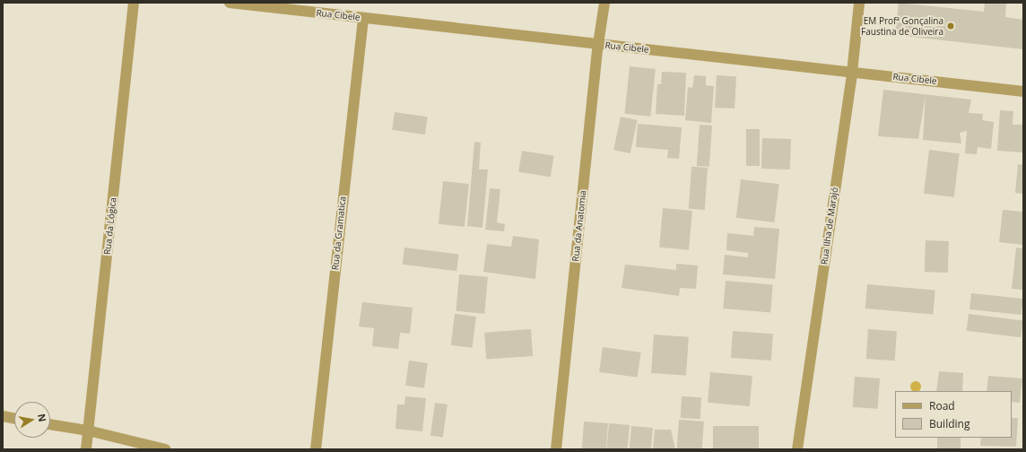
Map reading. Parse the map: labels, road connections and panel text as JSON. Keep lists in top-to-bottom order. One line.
{"streets":{"street":["Rua Cibele","Rua da Lógica","Rua da Anatomia","Rua Ilha de Marajó","Rua da Gramatica"]},"crossings":[["Rua Cibele","Rua da Anatomia"],["Rua Cibele","Rua Ilha de Marajó"],["Rua Cibele","Rua da Gramatica"]],"places":["EM Profª Gonçalina Faustina de Oliveira"],"legend":["Road","Building"],"north":"right"}
